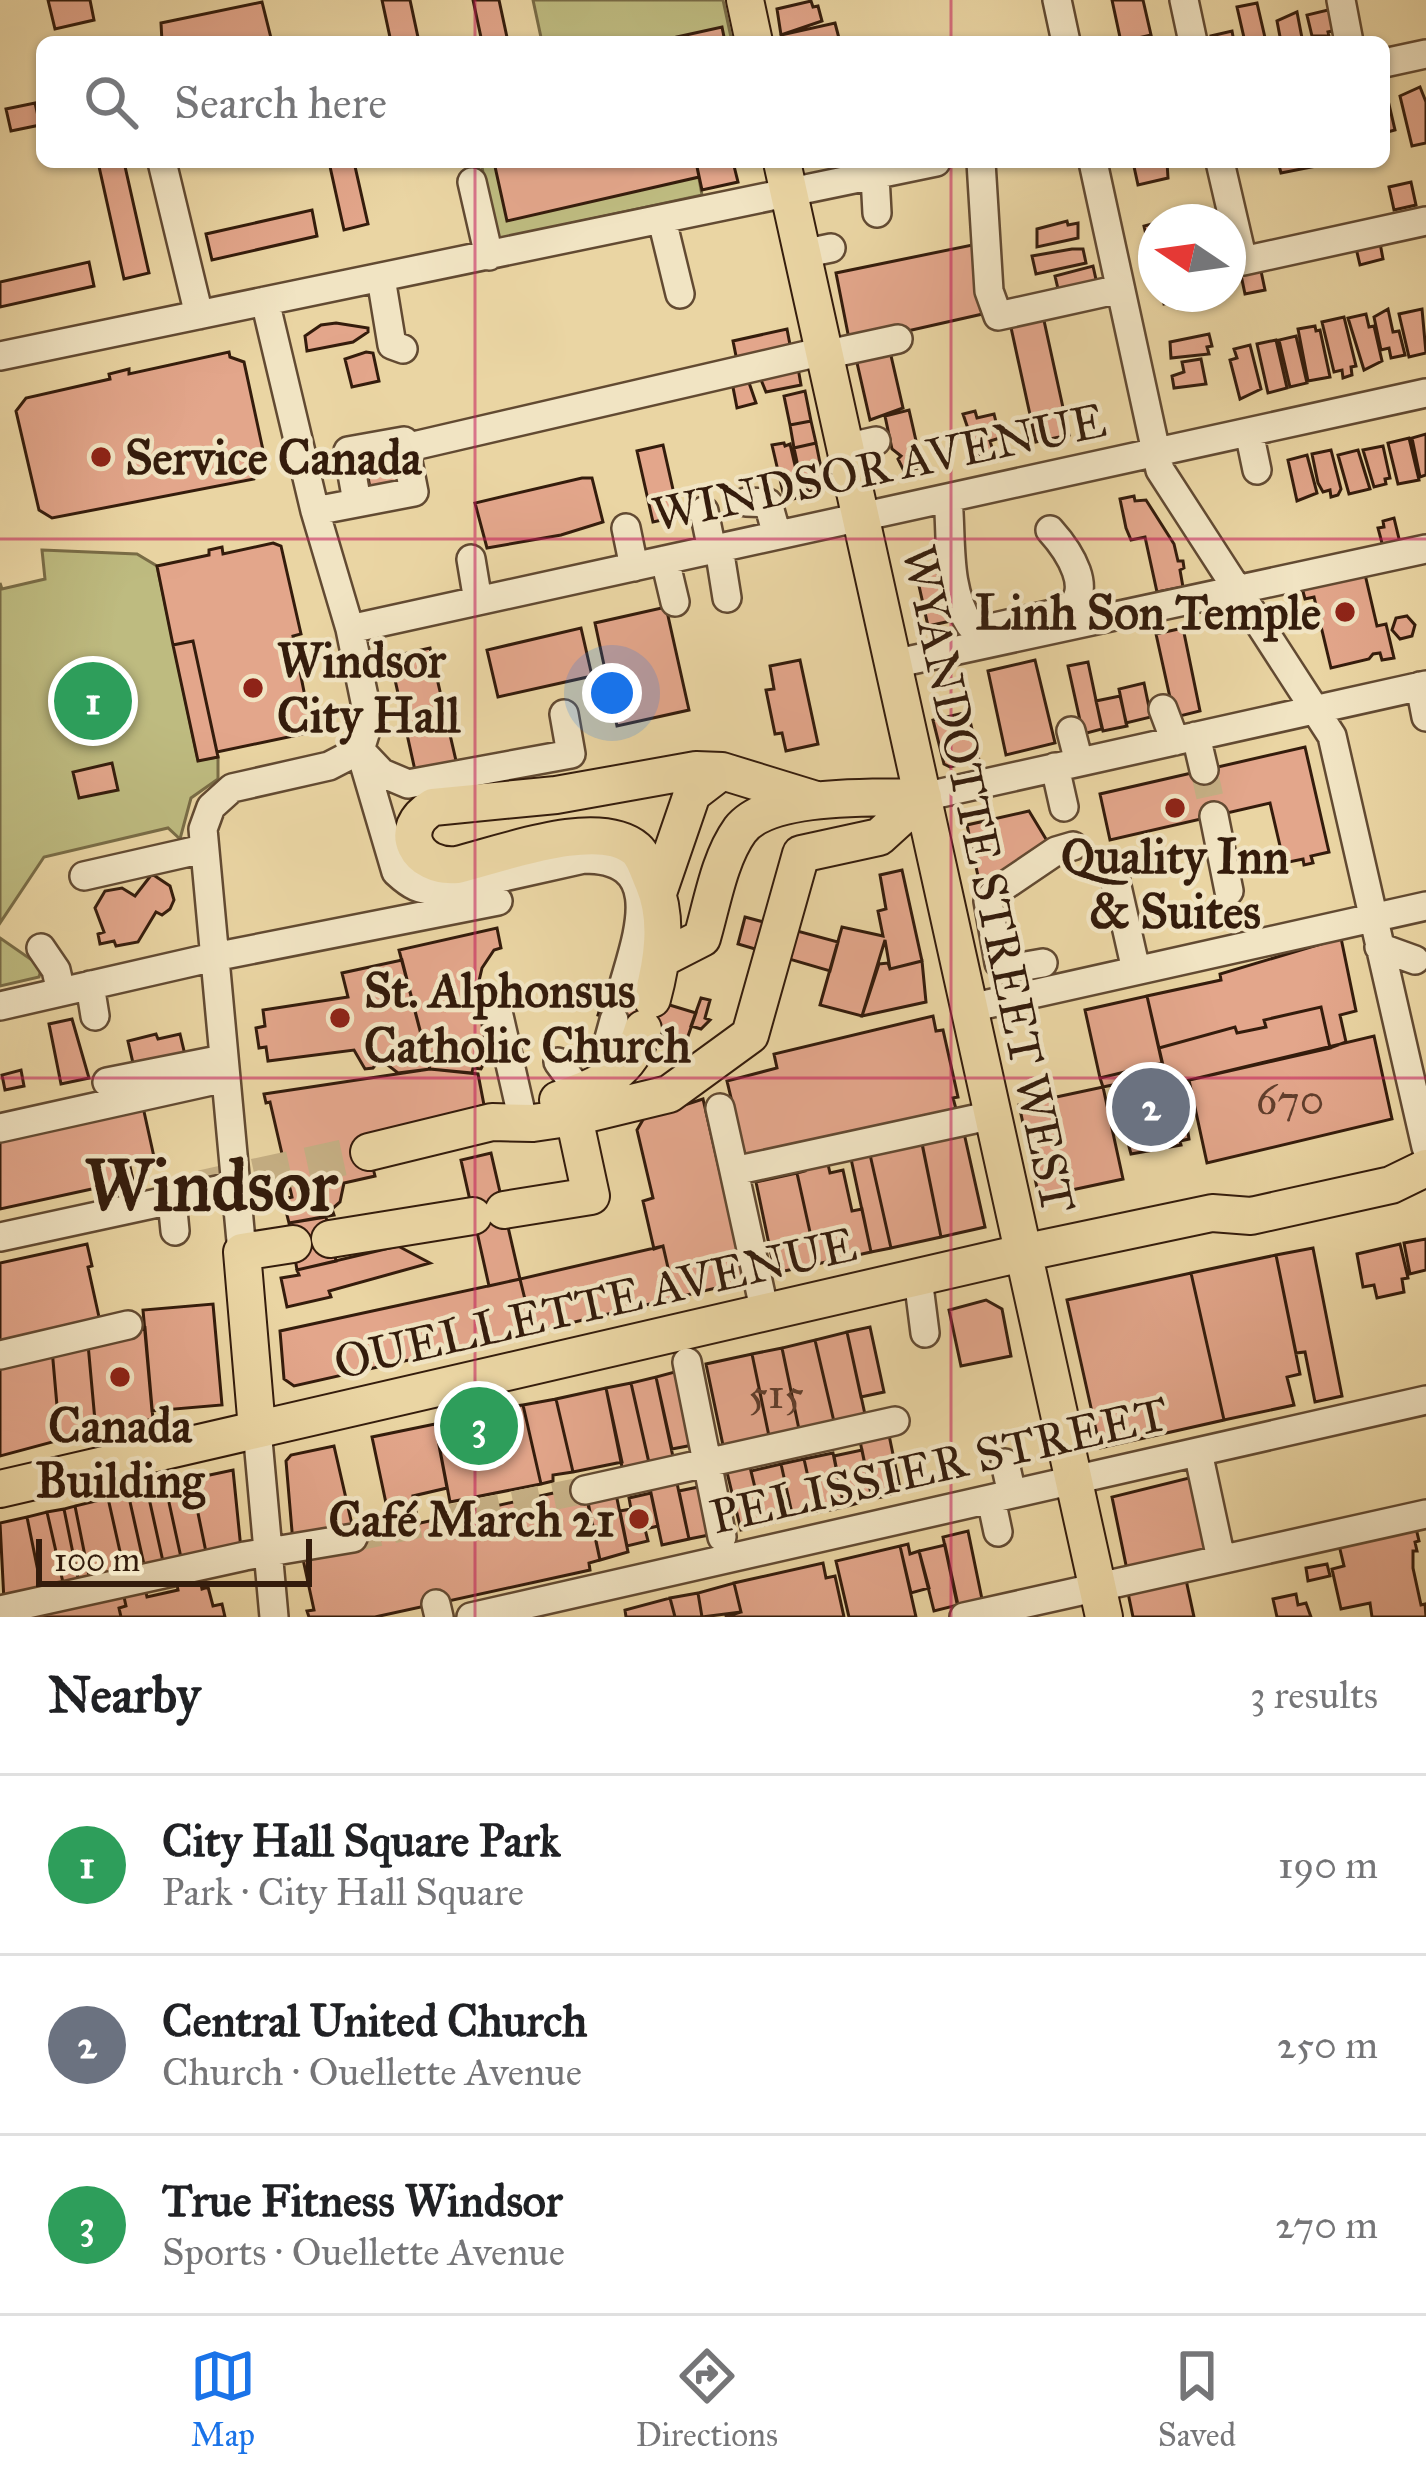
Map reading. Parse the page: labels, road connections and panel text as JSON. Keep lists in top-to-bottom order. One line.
{"streets":{"main road":["WYANDOTTE STREET WEST","OUELLETTE AVENUE"],"street":["WINDSOR AVENUE","PELISSIER STREET"]},"crossings":[["WINDSOR AVENUE","WYANDOTTE STREET WEST"],["WYANDOTTE STREET WEST","OUELLETTE AVENUE"],["WYANDOTTE STREET WEST","PELISSIER STREET"]],"districts":["Windsor"],"places":["Service Canada","Linh Son Temple","Windsor City Hall","Quality Inn & Suites","St. Alphonsus Catholic Church","Canada Building","Café March 21"],"house_numbers":["670","515"],"scale_bar":"100 m","north":"left","page":{"search":"Search here","pins":["1","2","3"],"scale":"100 m","heading":["Nearby","3 results"],"list":[{"mark":"1","name":"City Hall Square Park","note":"Park · City Hall Square","value":"190 m"},{"mark":"2","name":"Central United Church","note":"Church · Ouellette Avenue","value":"250 m"},{"mark":"3","name":"True Fitness Windsor","note":"Sports · Ouellette Avenue","value":"270 m"}],"nav":["Map","Directions","Saved"]}}
